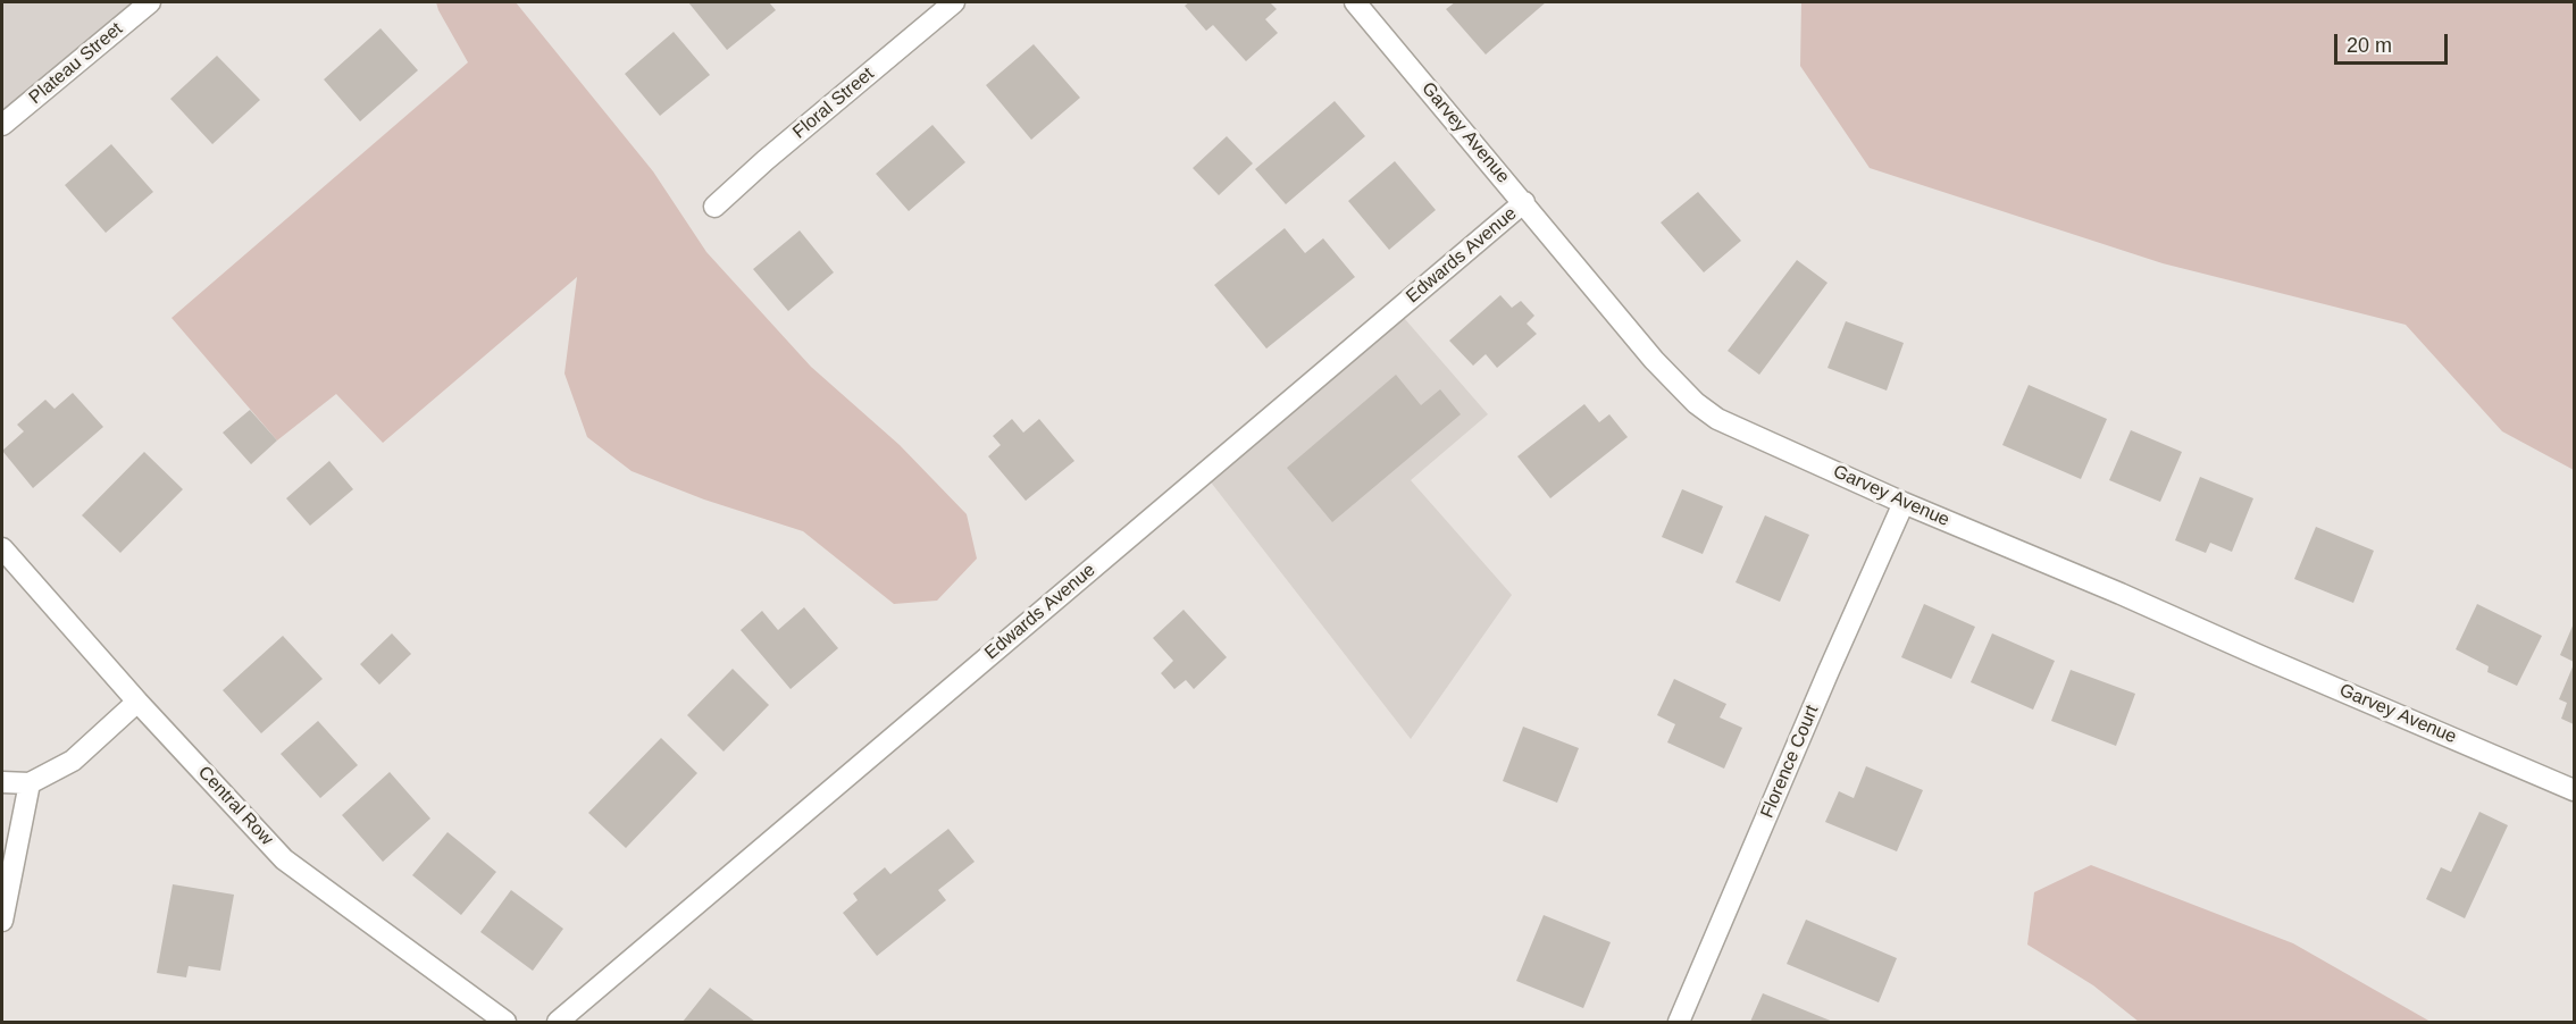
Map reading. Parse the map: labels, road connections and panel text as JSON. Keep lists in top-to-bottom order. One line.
{"streets":{"street":["Plateau Street","Floral Street","Garvey Avenue","Edwards Avenue","Florence Court","Central Row"]},"crossings":[["Garvey Avenue","Edwards Avenue"],["Garvey Avenue","Florence Court"]],"scale_bar":"20 m"}
